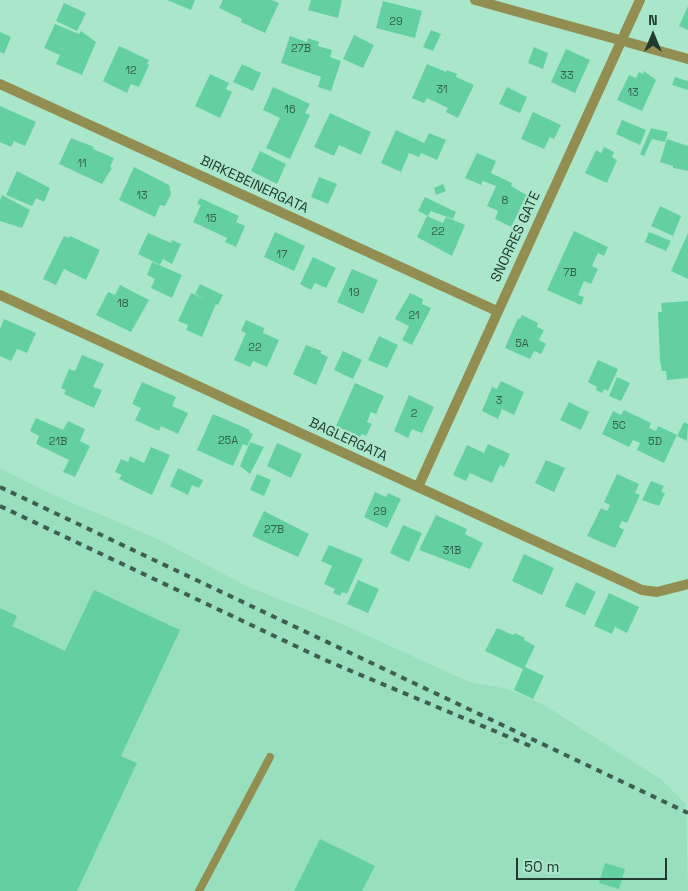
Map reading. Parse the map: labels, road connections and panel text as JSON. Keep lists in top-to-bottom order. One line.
{"streets":{"street":["BIRKEBEINERGATA","SNORRES GATE","BAGLERGATA"]},"crossings":[["BIRKEBEINERGATA","SNORRES GATE"],["SNORRES GATE","BAGLERGATA"]],"house_numbers":["29","27B","12","33","31","13","16","11","13","8","15","22","17","7B","19","18","21","5A","22","3","2","5C","25A","21B","5D","29","27B","31B"],"scale_bar":"50 m","north":"top"}
